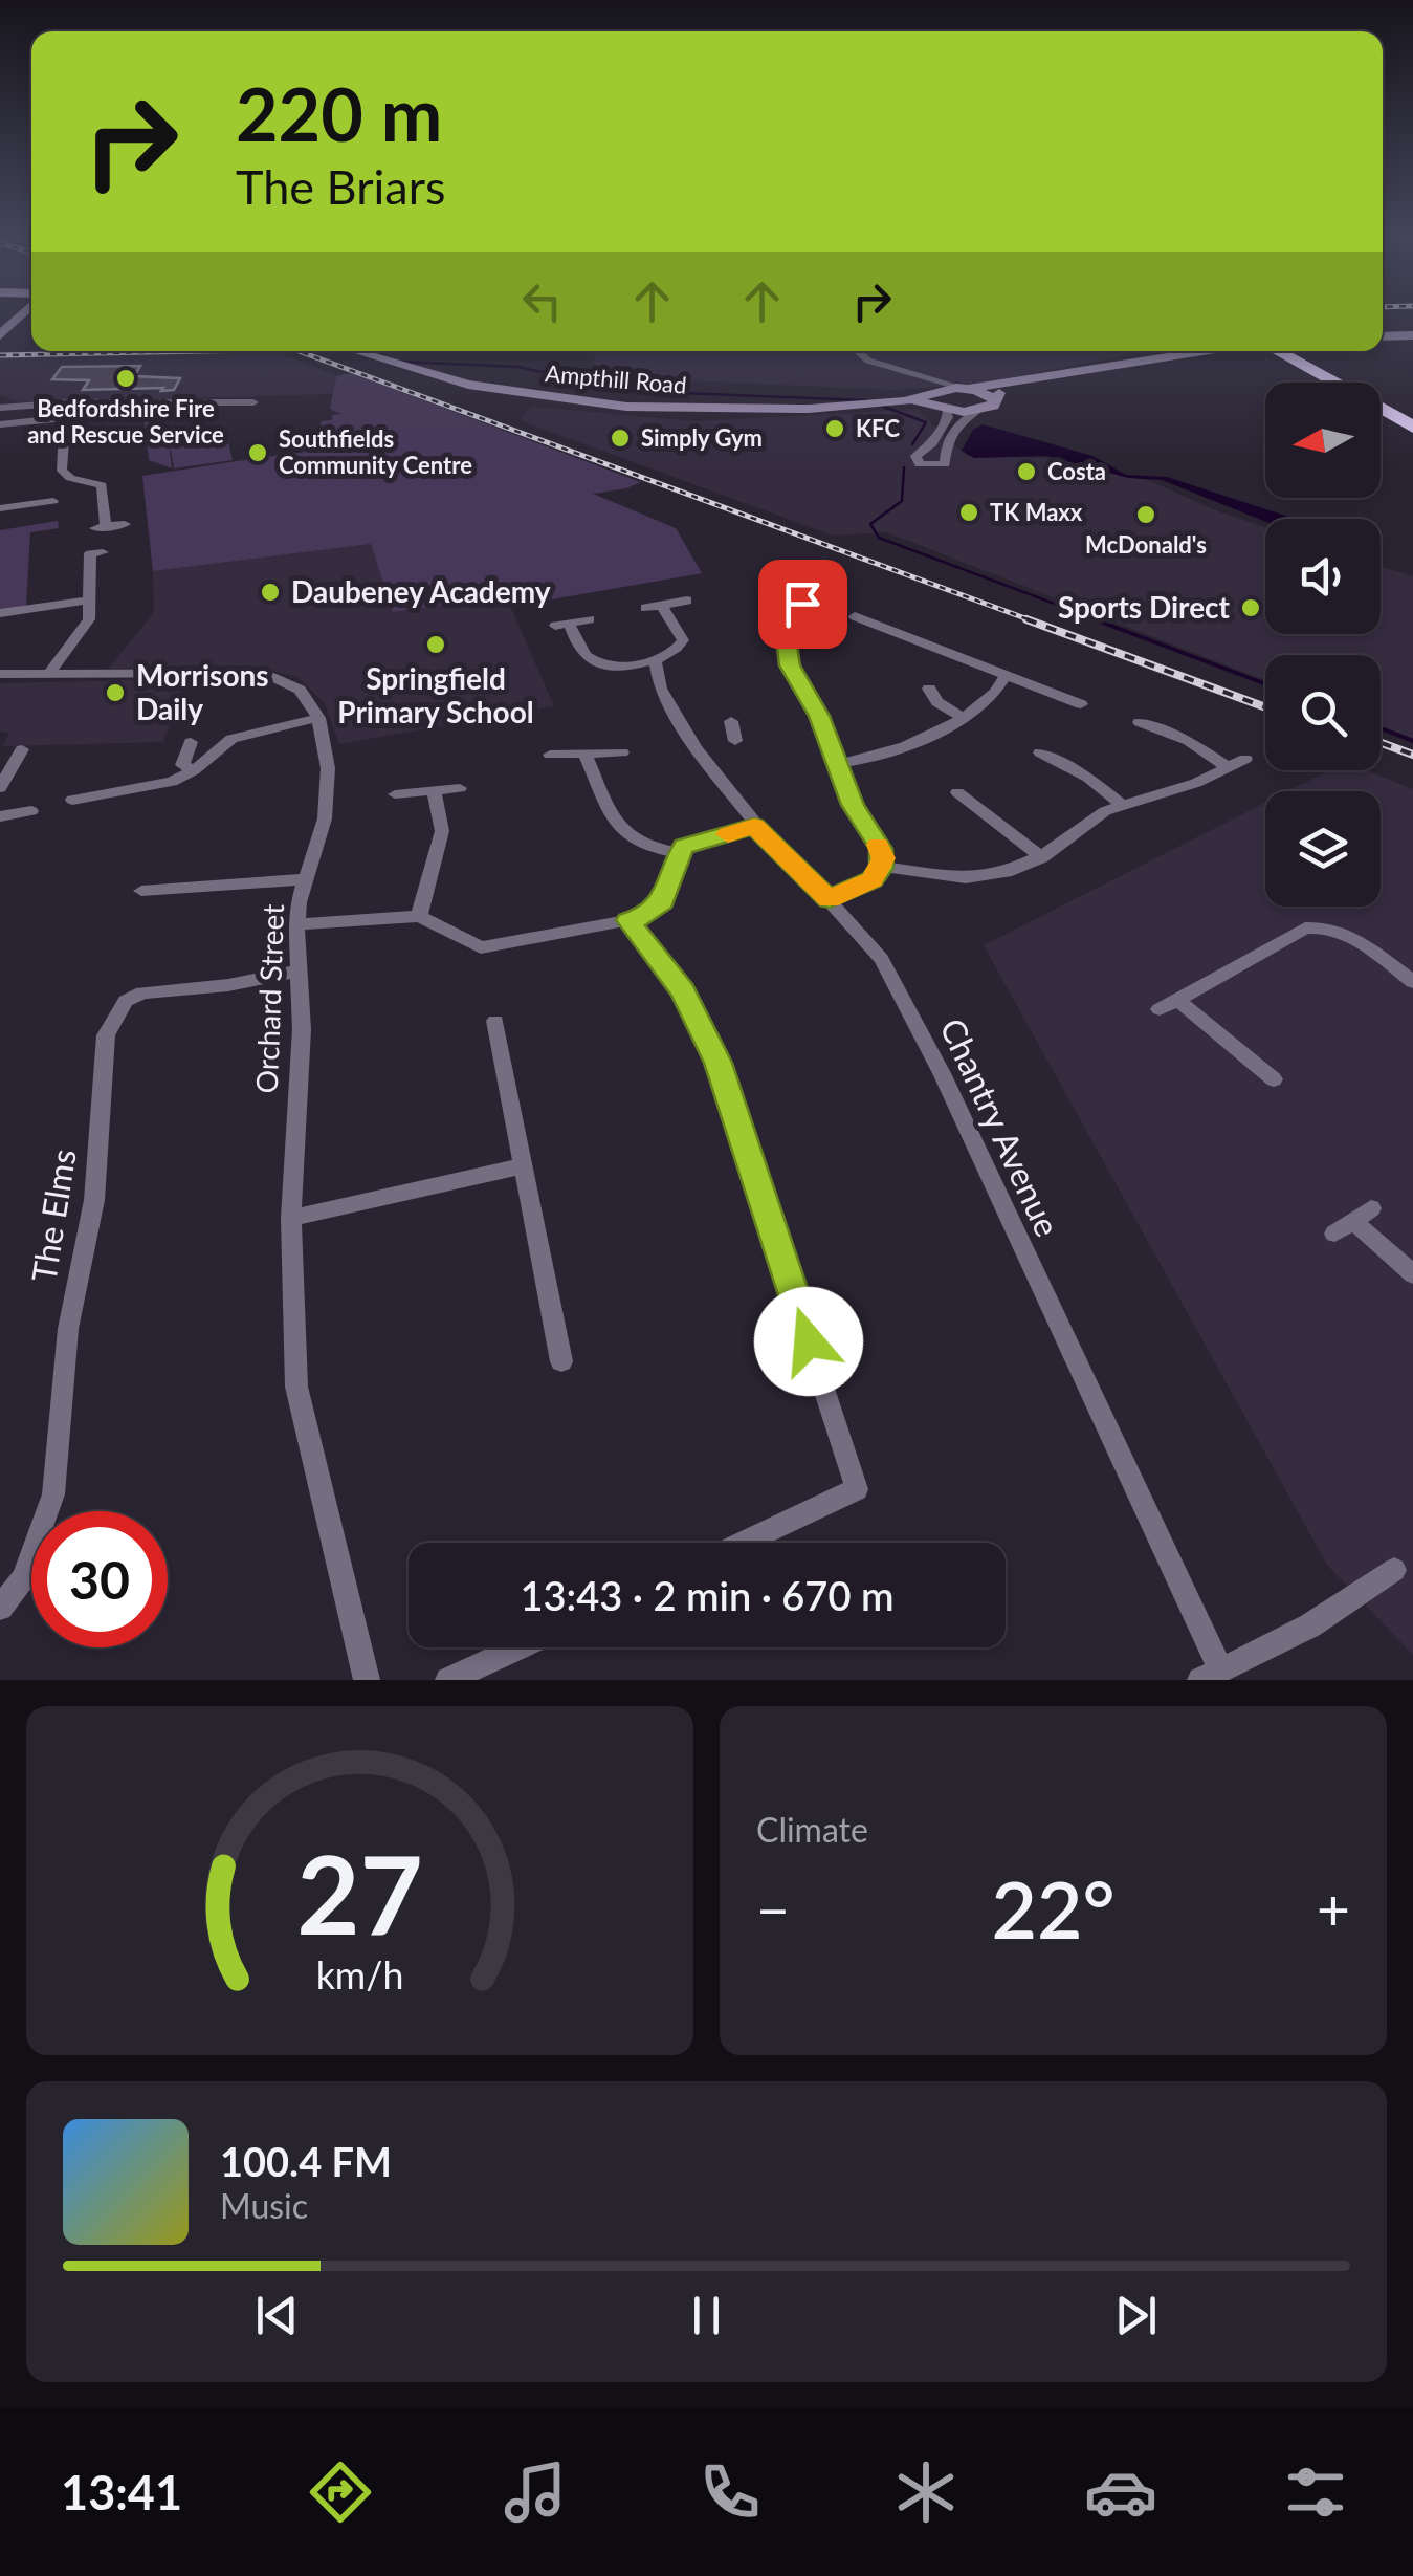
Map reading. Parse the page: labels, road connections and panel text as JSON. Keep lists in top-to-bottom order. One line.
{"streets":{"main road":["Ampthill Road"],"street":["Orchard Street","Chantry Avenue","The Elms"]},"crossings":[["Orchard Street","The Elms"]],"places":["Bedfordshire Fire and Rescue Service","KFC","Simply Gym","Southfields Community Centre","Costa","TK Maxx","McDonald's","Daubeney Academy","Sports Direct","Springfield Primary School","Morrisons Daily"],"north":"left","page":{"turn":["220 m","The Briars"],"limit":"30","trip":"13:43 · 2 min · 670 m","tile":"Climate","heat":["−","22°","+"],"song":["100.4 FM","Music"],"tabs":"13:41","gauge":["27","km/h"]}}
